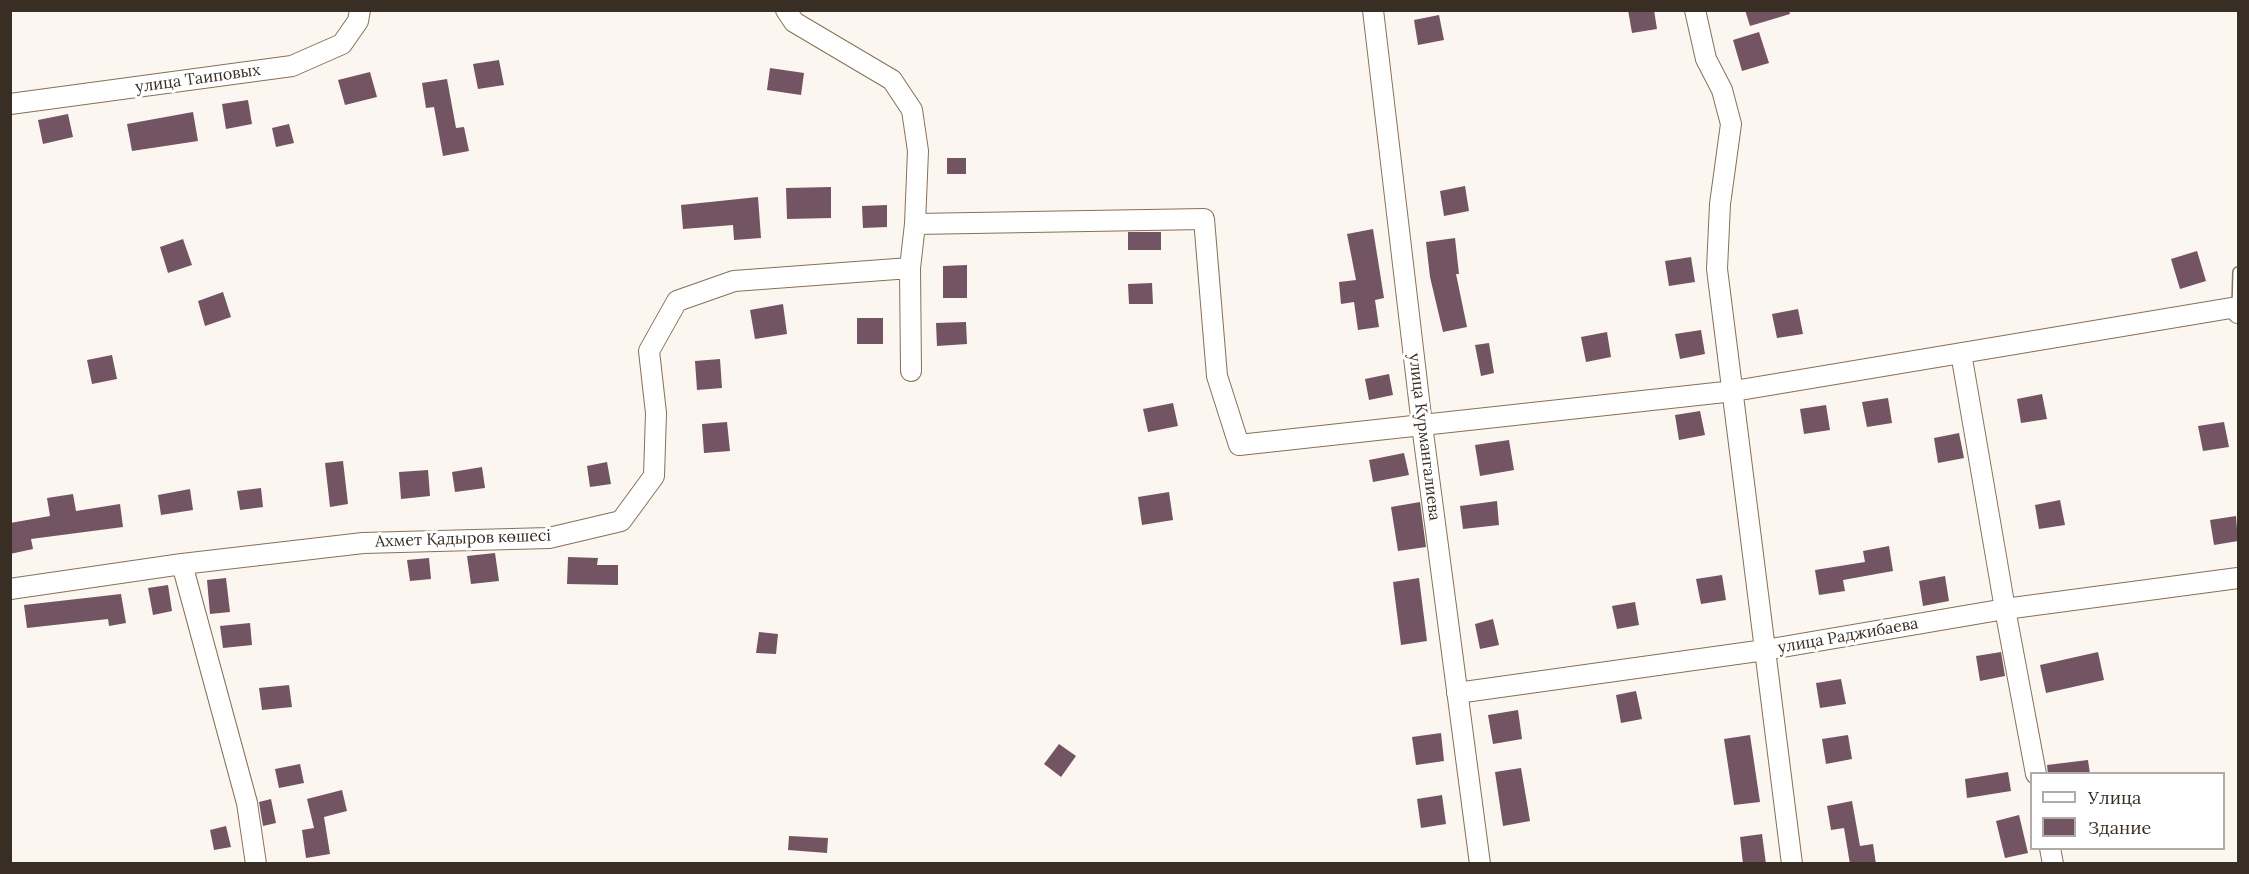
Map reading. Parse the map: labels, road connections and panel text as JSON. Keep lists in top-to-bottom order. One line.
{"streets":{"street":["улица Таиповых","улица Курмангалиева","Ахмет Қадыров көшесі","улица Раджибаева"]},"crossings":[["улица Курмангалиева","улица Раджибаева"]],"legend":["Улица","Здание"]}
